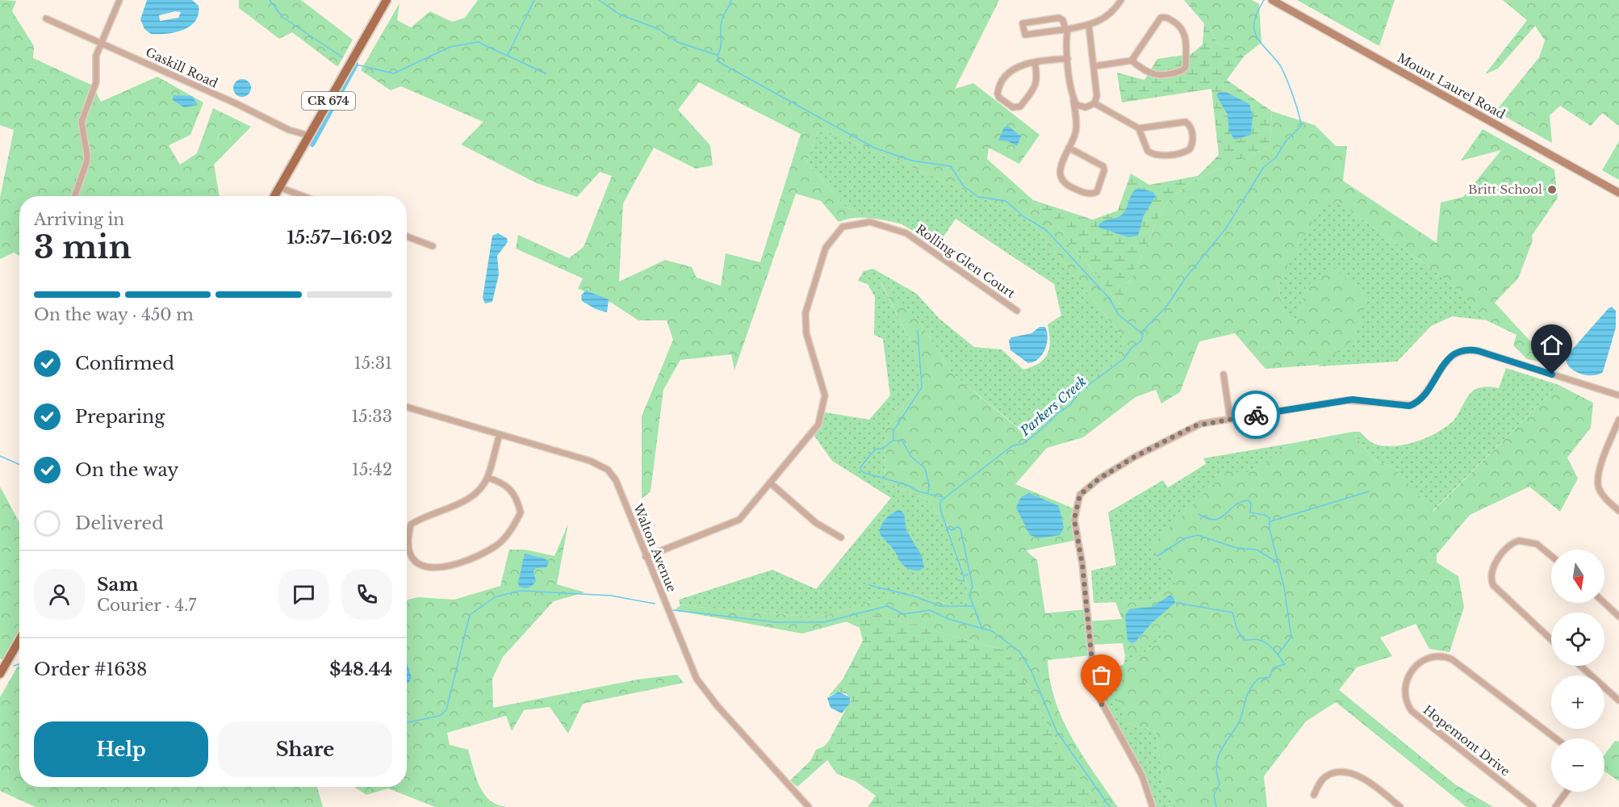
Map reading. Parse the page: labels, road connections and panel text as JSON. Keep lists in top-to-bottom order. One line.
{"streets":{"main road":["Mount Laurel Road","CR 674"],"street":["Gaskill Road","Rolling Glen Court","Walton Avenue","Hopemont Drive"]},"crossings":[["Gaskill Road","CR 674"],["Rolling Glen Court","Walton Avenue"]],"water":["Parkers Creek"],"places":["Britt School"],"north":"bottom","page":{"heading":["3 min","Arriving in","15:57–16:02"],"panel":["Sam","Courier · 4.7","Order #1638","$48.44"],"bar":"On the way · 450 m","list":[["Confirmed","15:31"],["Preparing","15:33"],["On the way","15:42"],"Delivered"],"map_buttons":["+","−"],"buttons":["Help","Share"]}}
